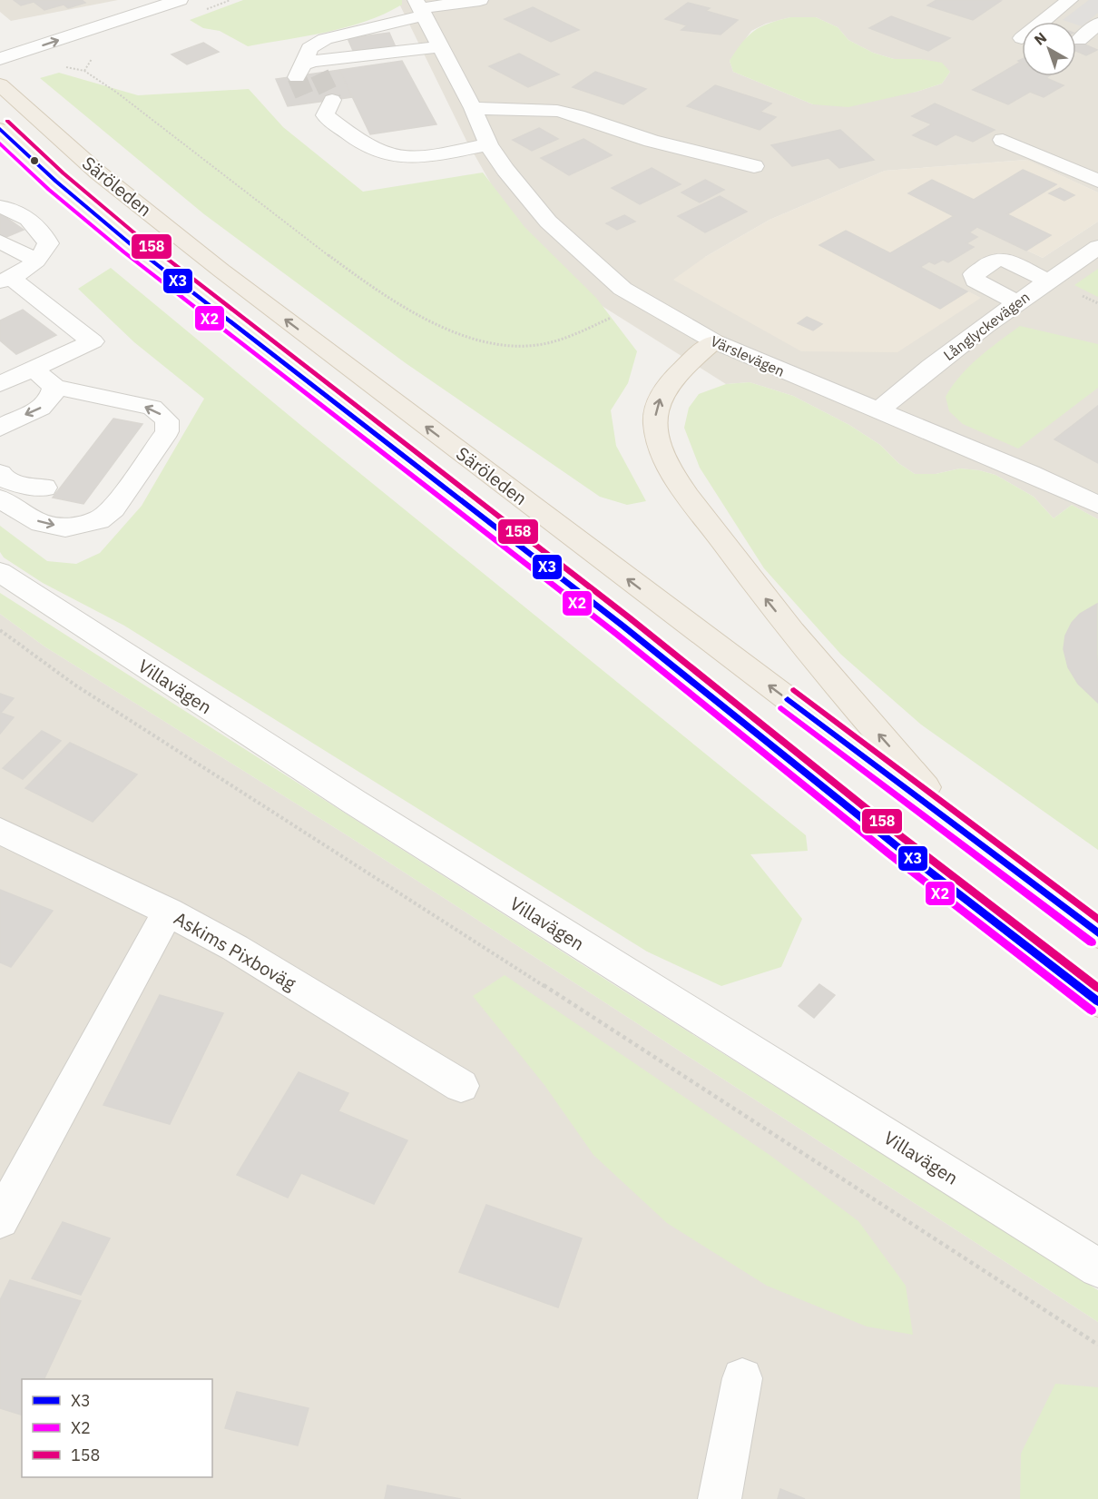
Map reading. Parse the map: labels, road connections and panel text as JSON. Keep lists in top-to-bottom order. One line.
{"streets":{"main road":["Säröleden"],"street":["Långlyckevägen","Värslevägen","Villavägen","Askims Pixboväg"]},"crossings":[["Långlyckevägen","Värslevägen"]],"lines":["transit line 158","transit line X3","transit line X2"],"legend":["X3","X2","158"],"north":"top left"}
